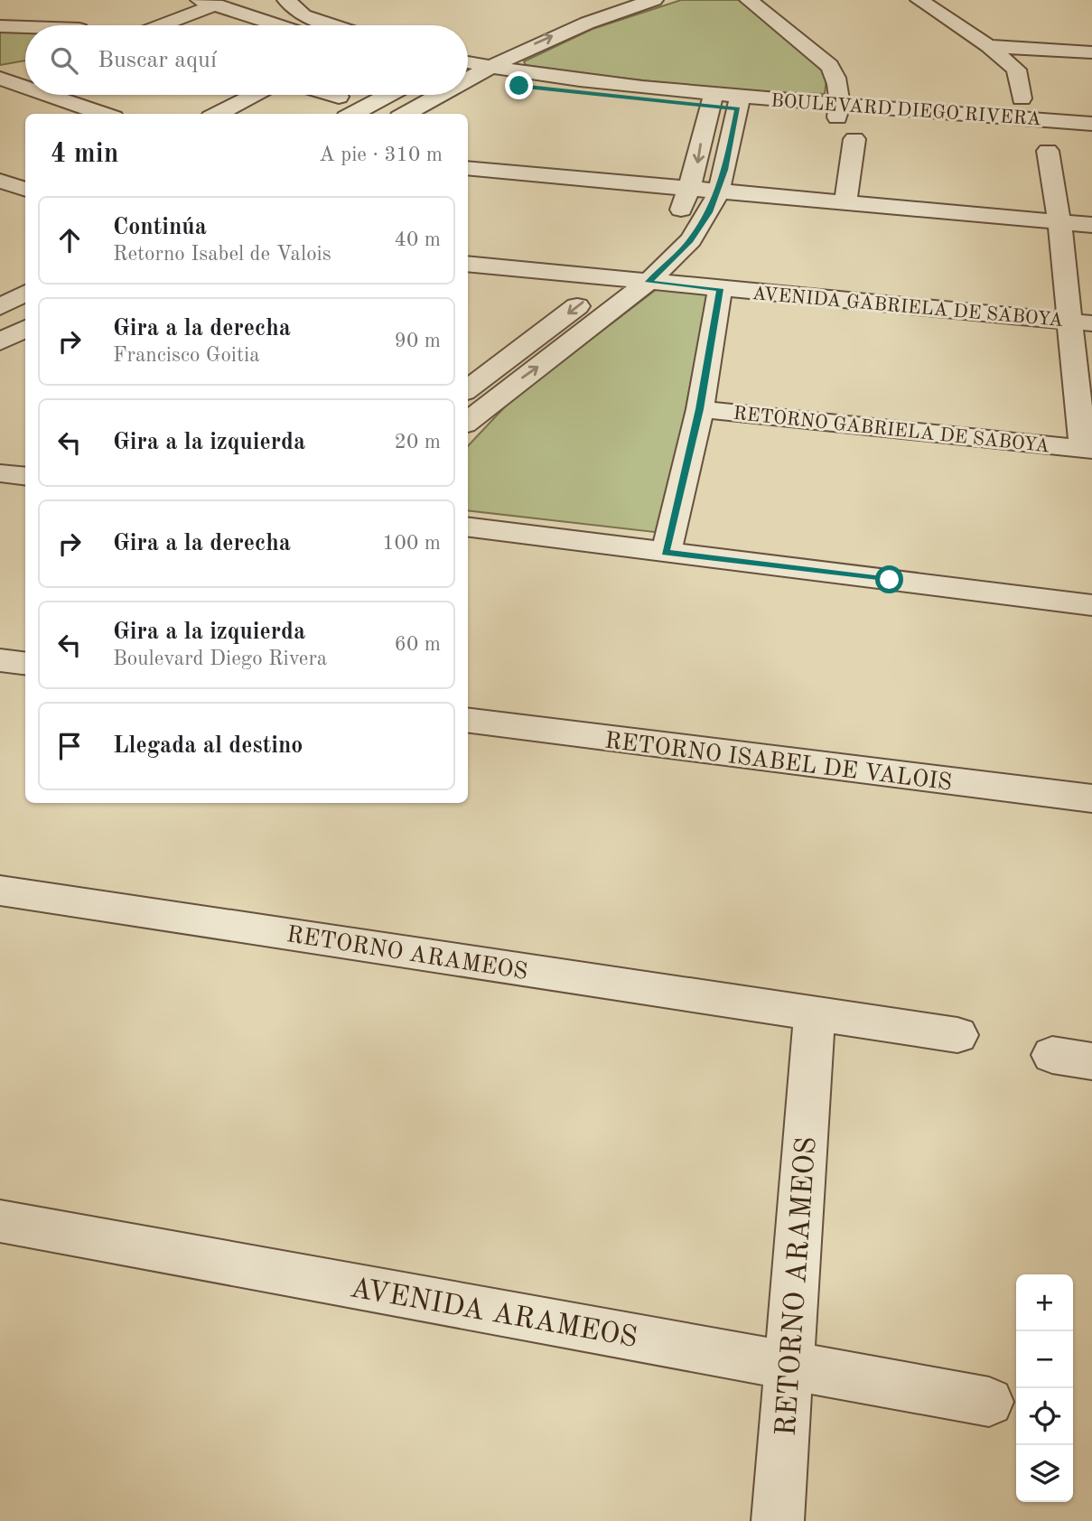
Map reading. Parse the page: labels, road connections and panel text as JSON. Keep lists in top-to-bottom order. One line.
{"streets":{"street":["BOULEVARD DIEGO RIVERA","AVENIDA GABRIELA DE SABOYA","RETORNO GABRIELA DE SABOYA","RETORNO ISABEL DE VALOIS","RETORNO ARAMEOS","AVENIDA ARAMEOS"]},"crossings":[["AVENIDA GABRIELA DE SABOYA","RETORNO GABRIELA DE SABOYA"],["RETORNO ARAMEOS","AVENIDA ARAMEOS"]],"page":{"search":"Buscar aquí","heading":["4 min","A pie · 310 m"],"list":[["Continúa","Retorno Isabel de Valois","40 m"],["Gira a la derecha","Francisco Goitia","90 m"],["Gira a la izquierda","20 m"],["Gira a la derecha","100 m"],["Gira a la izquierda","Boulevard Diego Rivera","60 m"],"Llegada al destino"],"map_buttons":["+","−"]}}
